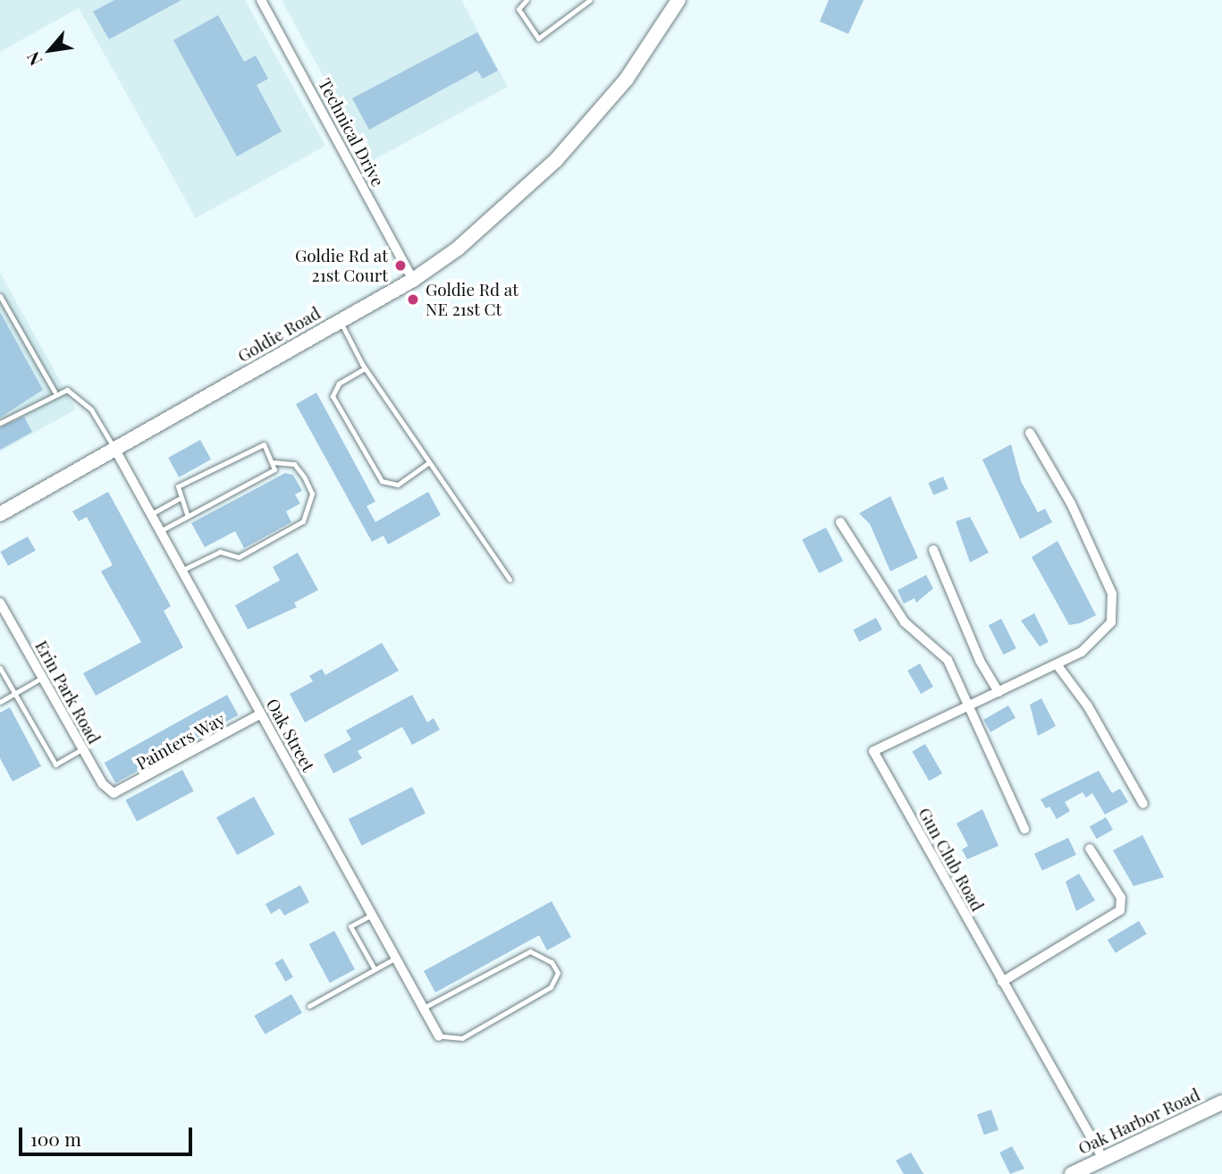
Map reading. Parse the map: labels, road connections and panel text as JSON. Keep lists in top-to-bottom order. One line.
{"streets":{"street":["Technical Drive","Goldie Road","Erin Park Road","Oak Street","Painters Way","Gun Club Road","Oak Harbor Road"]},"crossings":[["Technical Drive","Goldie Road"],["Goldie Road","Oak Street"],["Erin Park Road","Painters Way"],["Oak Street","Painters Way"],["Gun Club Road","Oak Harbor Road"]],"places":["Goldie Rd at 21st Court","Goldie Rd at NE 21st Ct"],"scale_bar":"100 m","north":"bottom left"}
